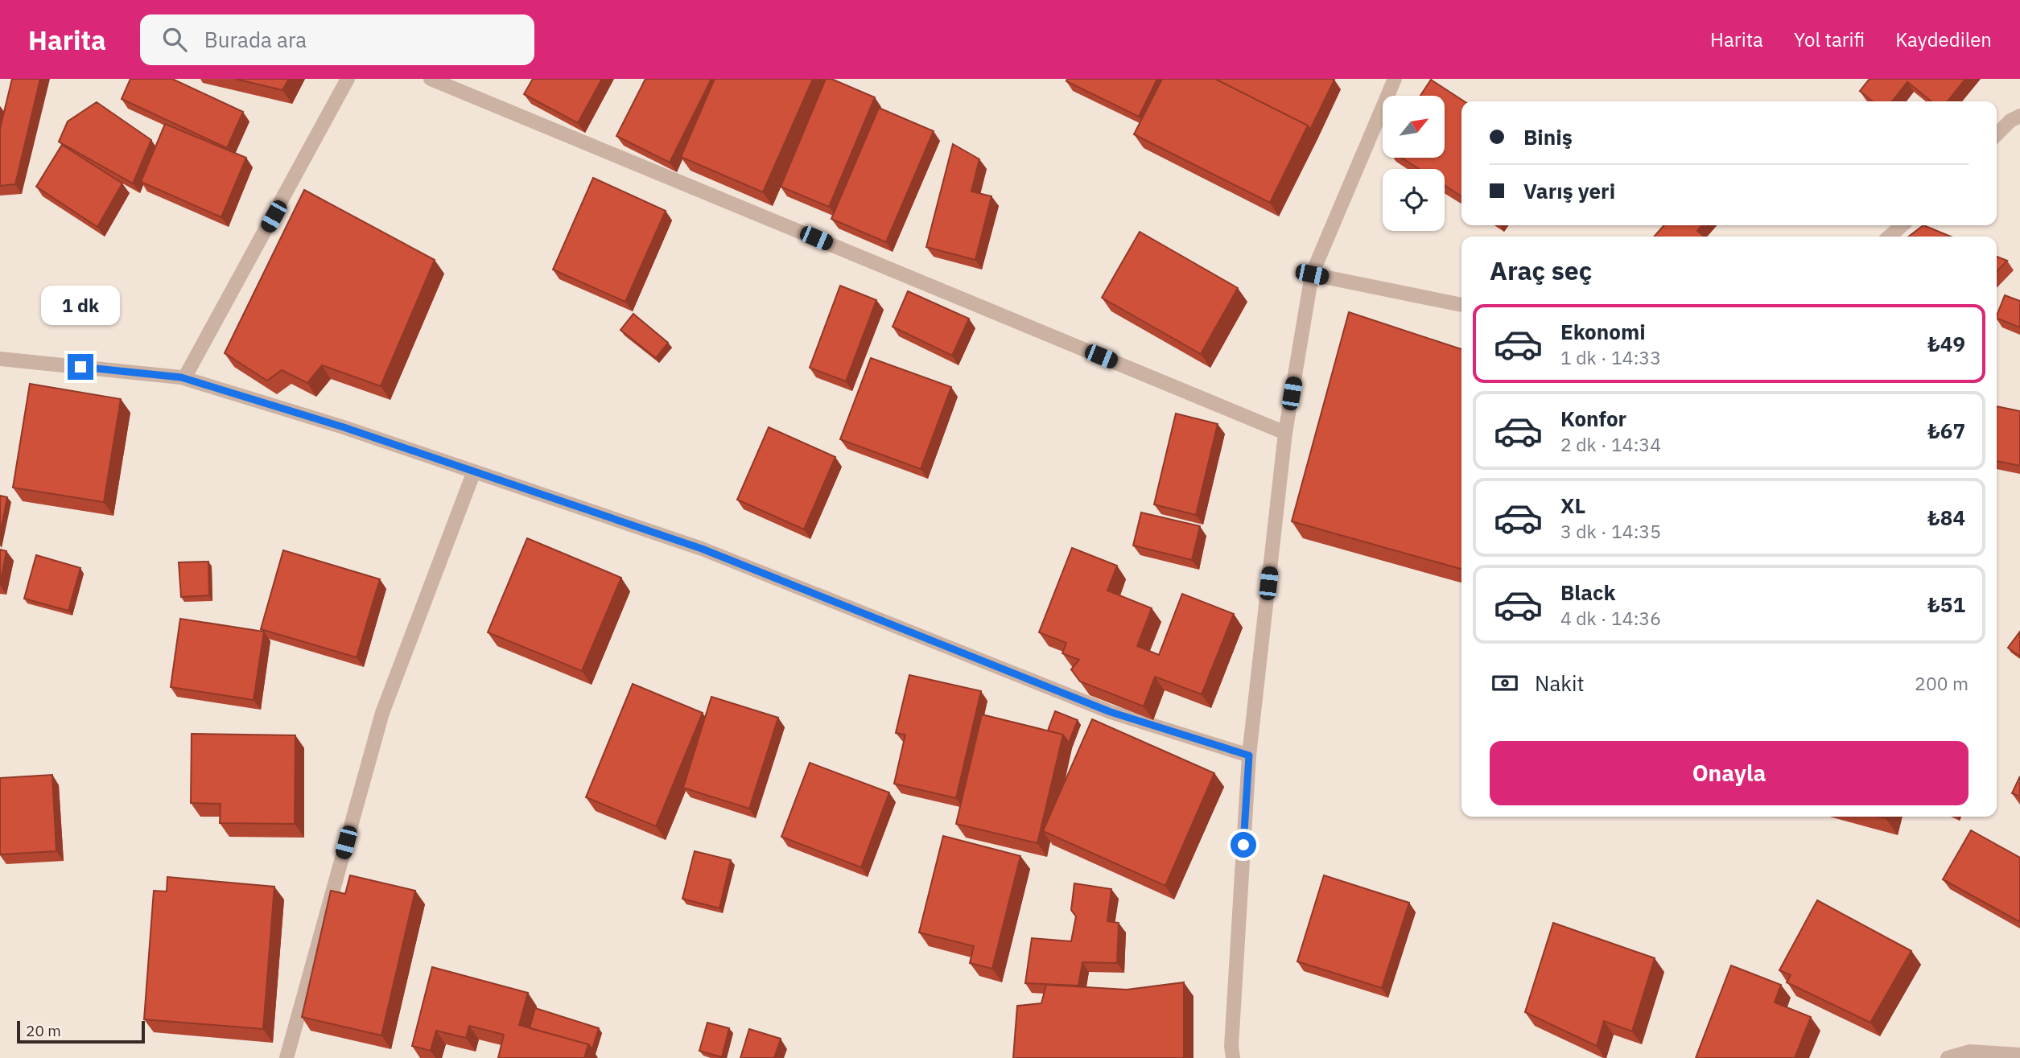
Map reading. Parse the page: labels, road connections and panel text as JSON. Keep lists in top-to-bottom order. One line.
{"scale_bar":"20 m","north":"top right","page":{"header":"Harita","search":"Burada ara","nav":["Harita","Yol tarifi","Kaydedilen"],"banner":["Biniş","Varış yeri"],"heading":"Araç seç","bubble":"1 dk","list":[{"name":"Ekonomi","note":"1 dk · 14:33","value":"₺49"},{"name":"Konfor","note":"2 dk · 14:34","value":"₺67"},{"name":"XL","note":"3 dk · 14:35","value":"₺84"},{"name":"Black","note":"4 dk · 14:36","value":"₺51"}],"pay":["Nakit","200 m"],"buttons":"Onayla","scale":"20 m"}}
